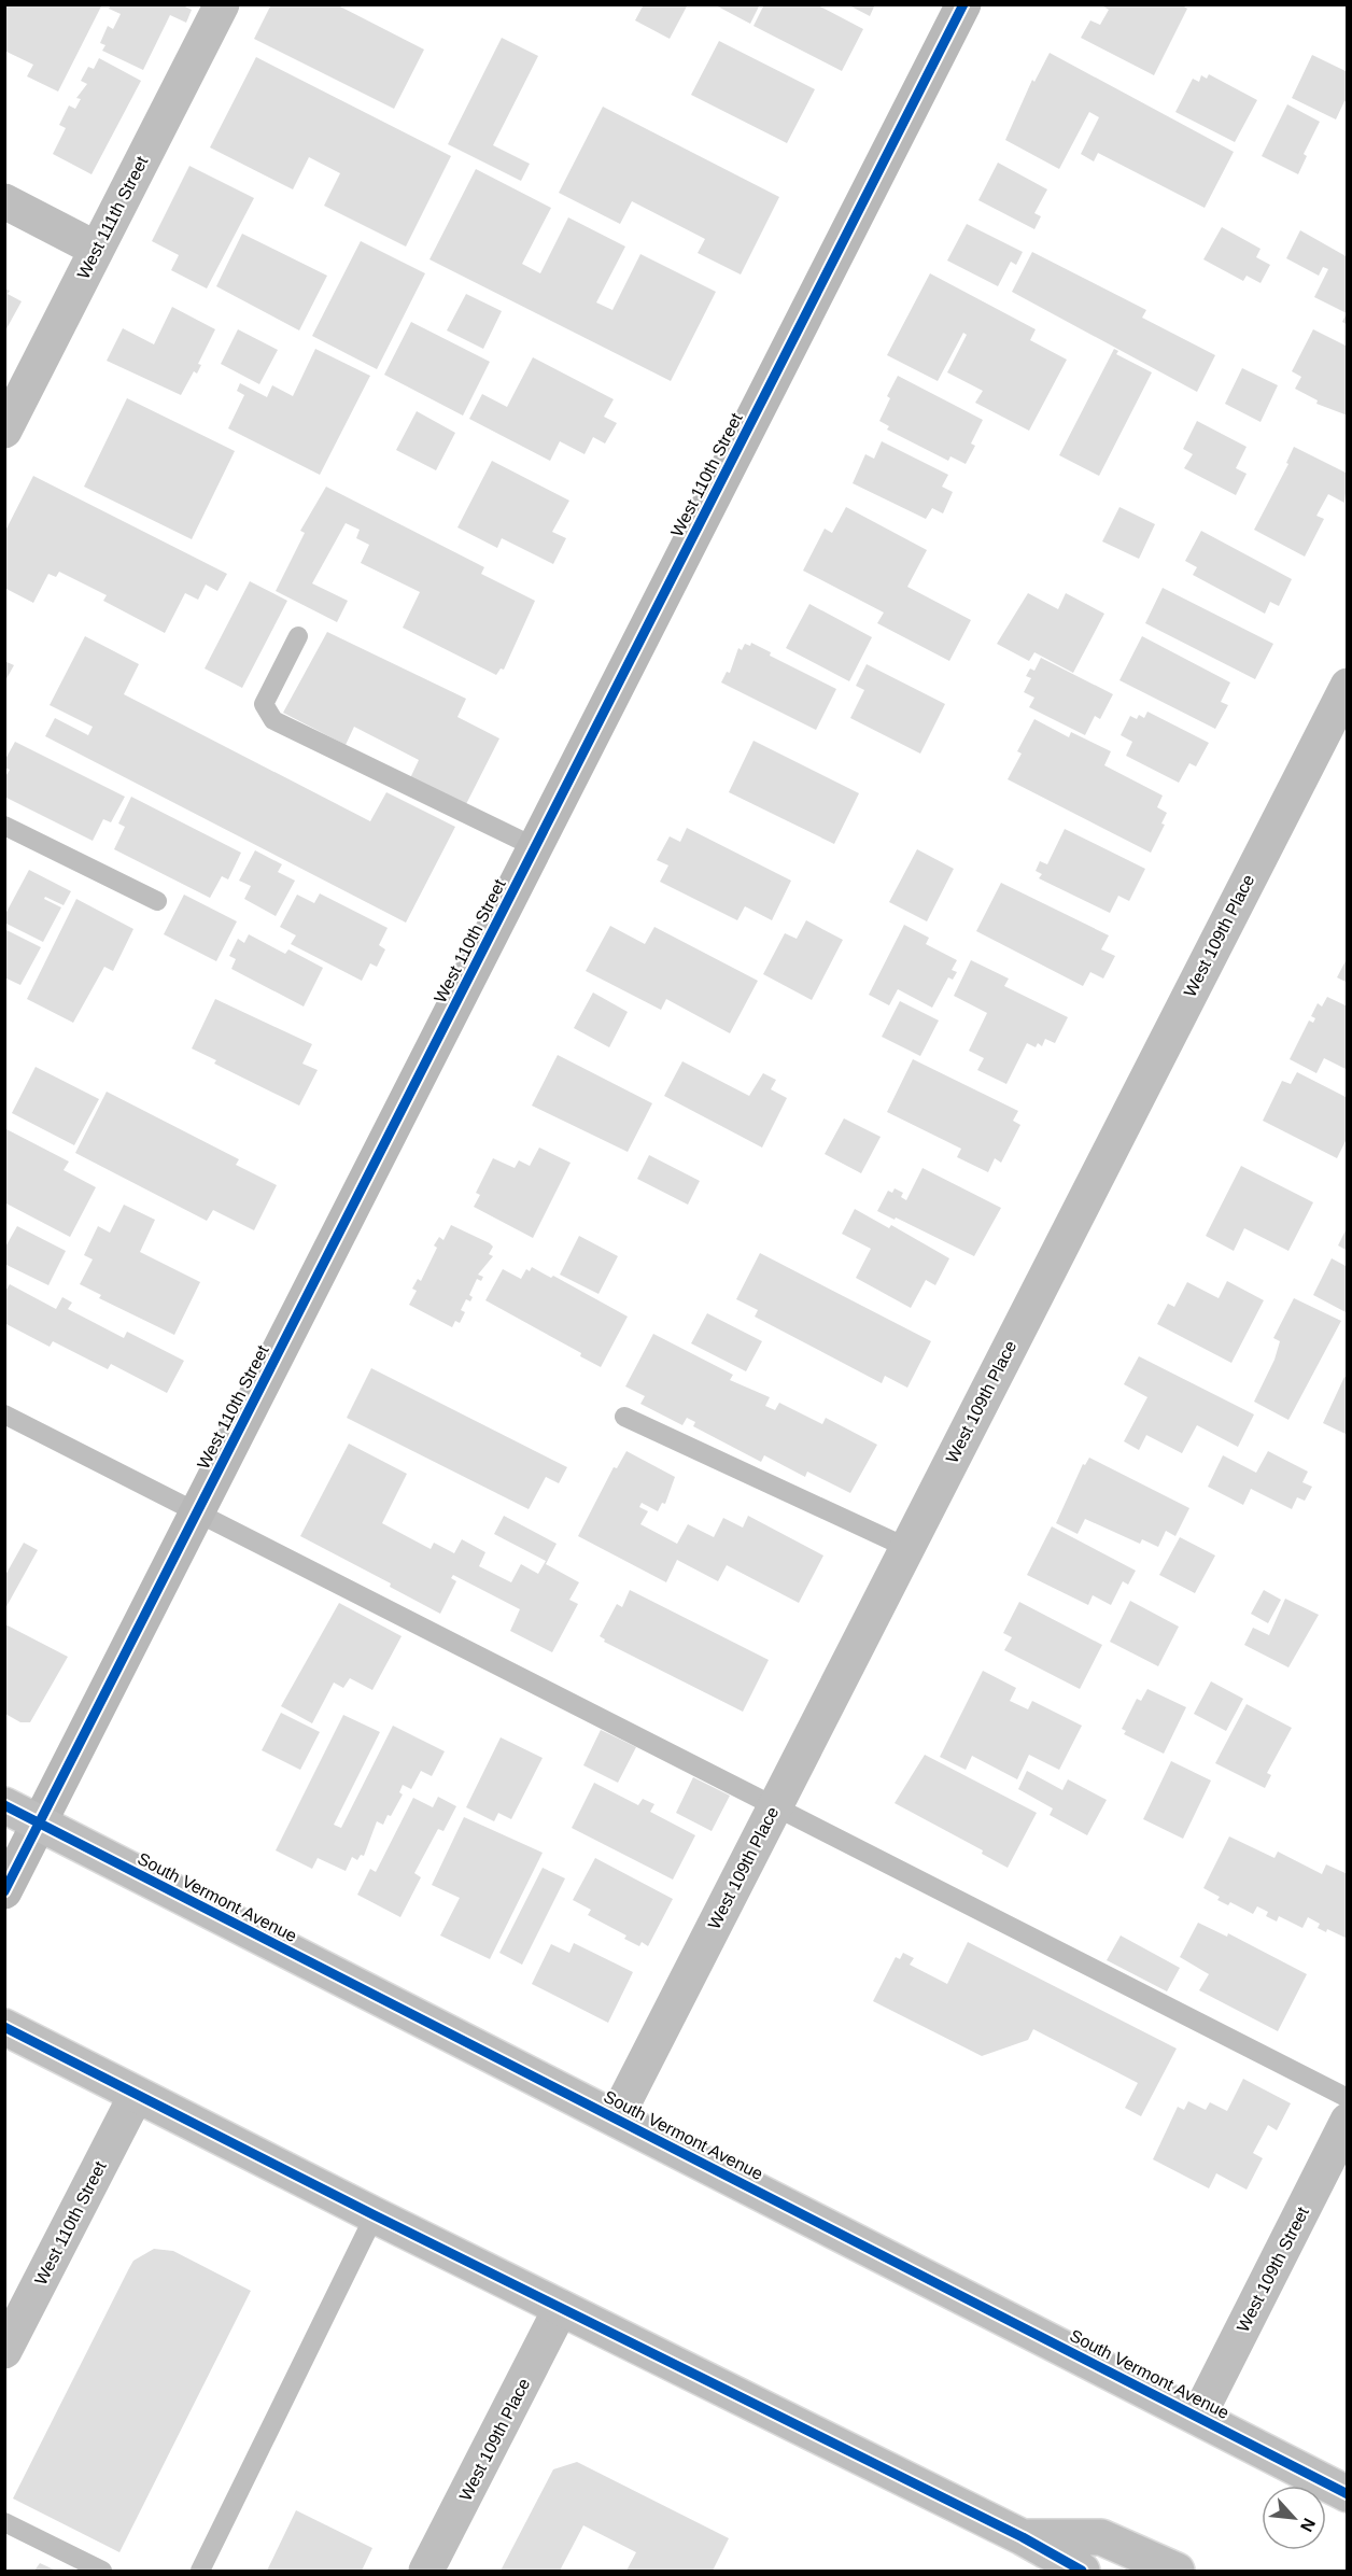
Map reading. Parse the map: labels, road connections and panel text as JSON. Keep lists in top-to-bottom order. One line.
{"streets":{"street":["West 111th Street","West 110th Street","West 109th Place","South Vermont Avenue","West 109th Street"]},"crossings":[["West 110th Street","South Vermont Avenue"],["West 109th Place","South Vermont Avenue"],["South Vermont Avenue","West 109th Street"]],"north":"bottom right"}
